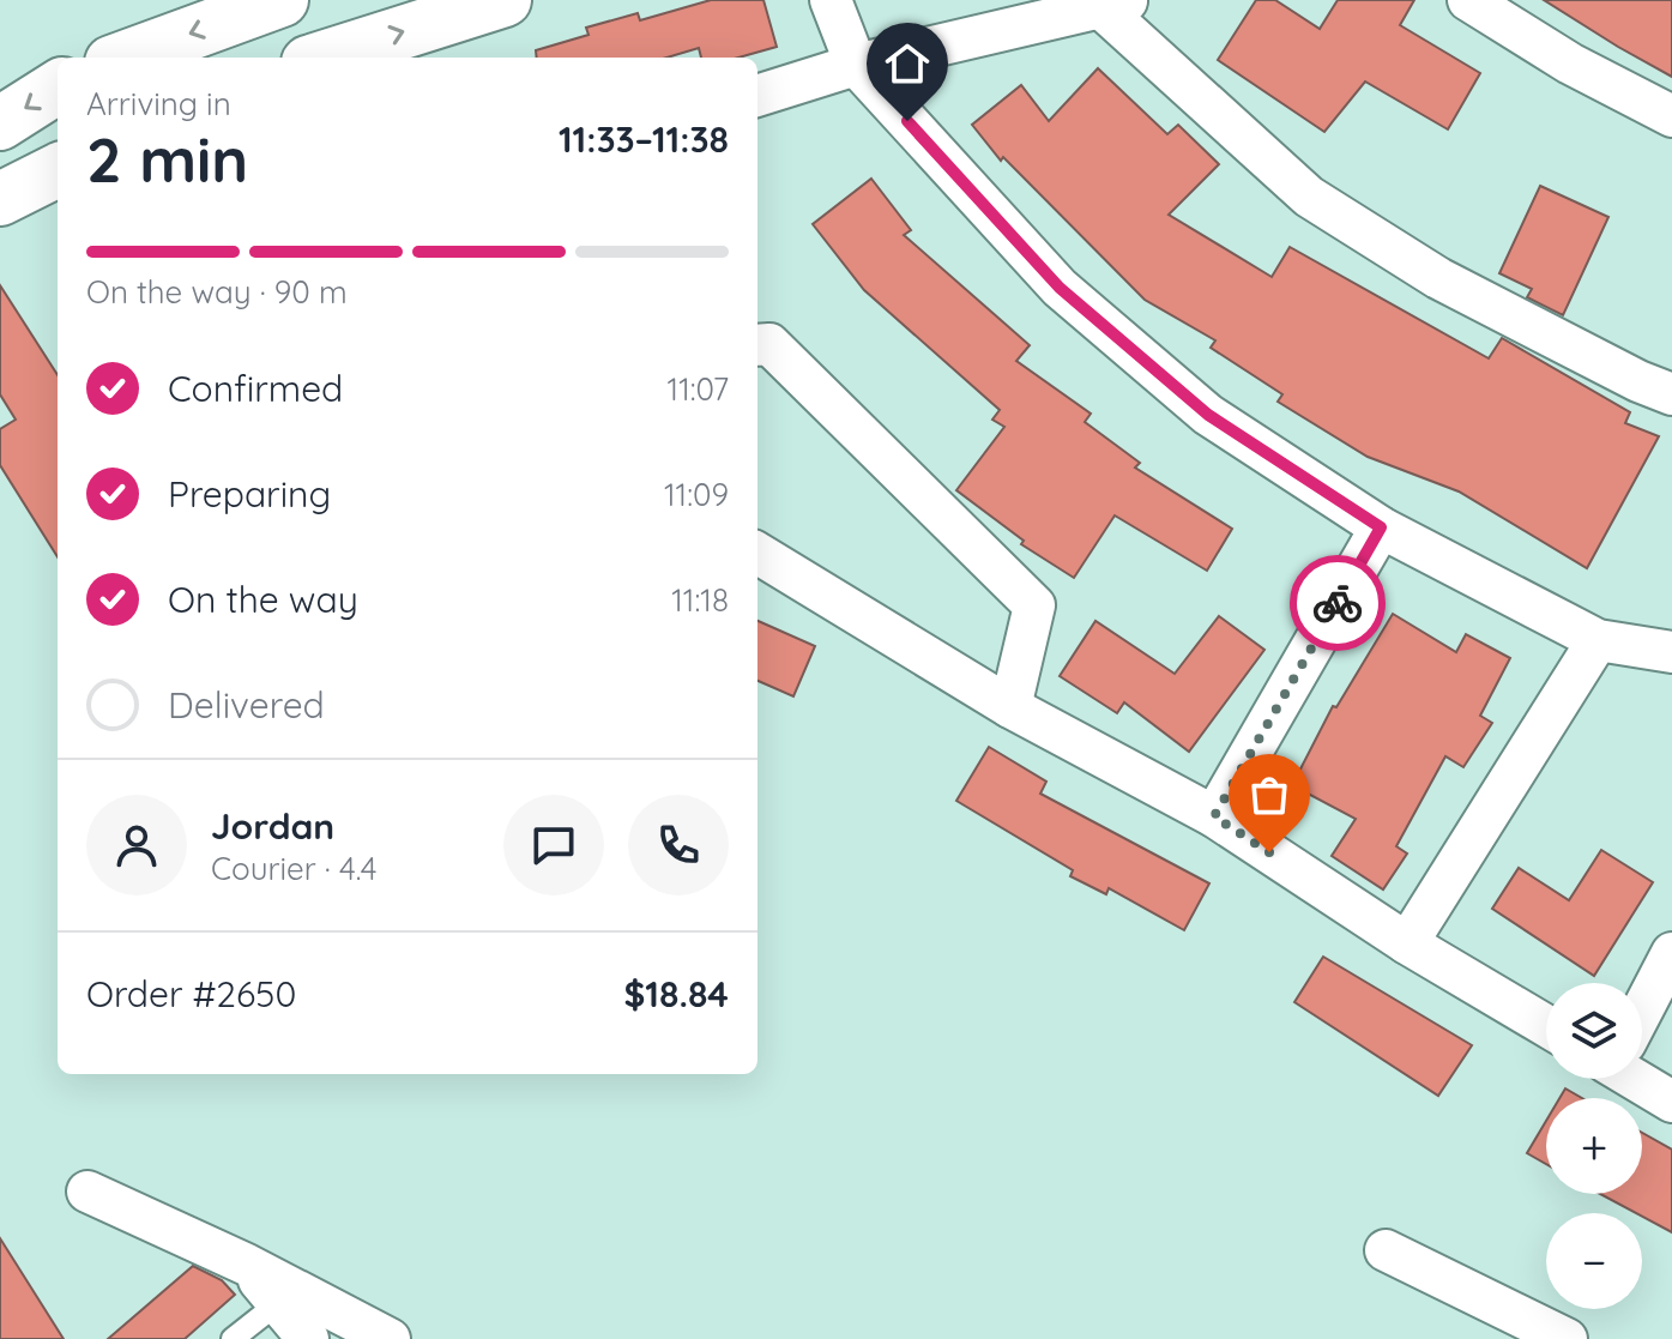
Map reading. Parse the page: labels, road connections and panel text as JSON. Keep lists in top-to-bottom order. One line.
{"page":{"heading":["2 min","Arriving in","11:33–11:38"],"panel":["Jordan","Courier · 4.4","Order #2650","$18.84"],"bar":"On the way · 90 m","list":[["Confirmed","11:07"],["Preparing","11:09"],["On the way","11:18"],"Delivered"],"map_buttons":["+","−"]}}
